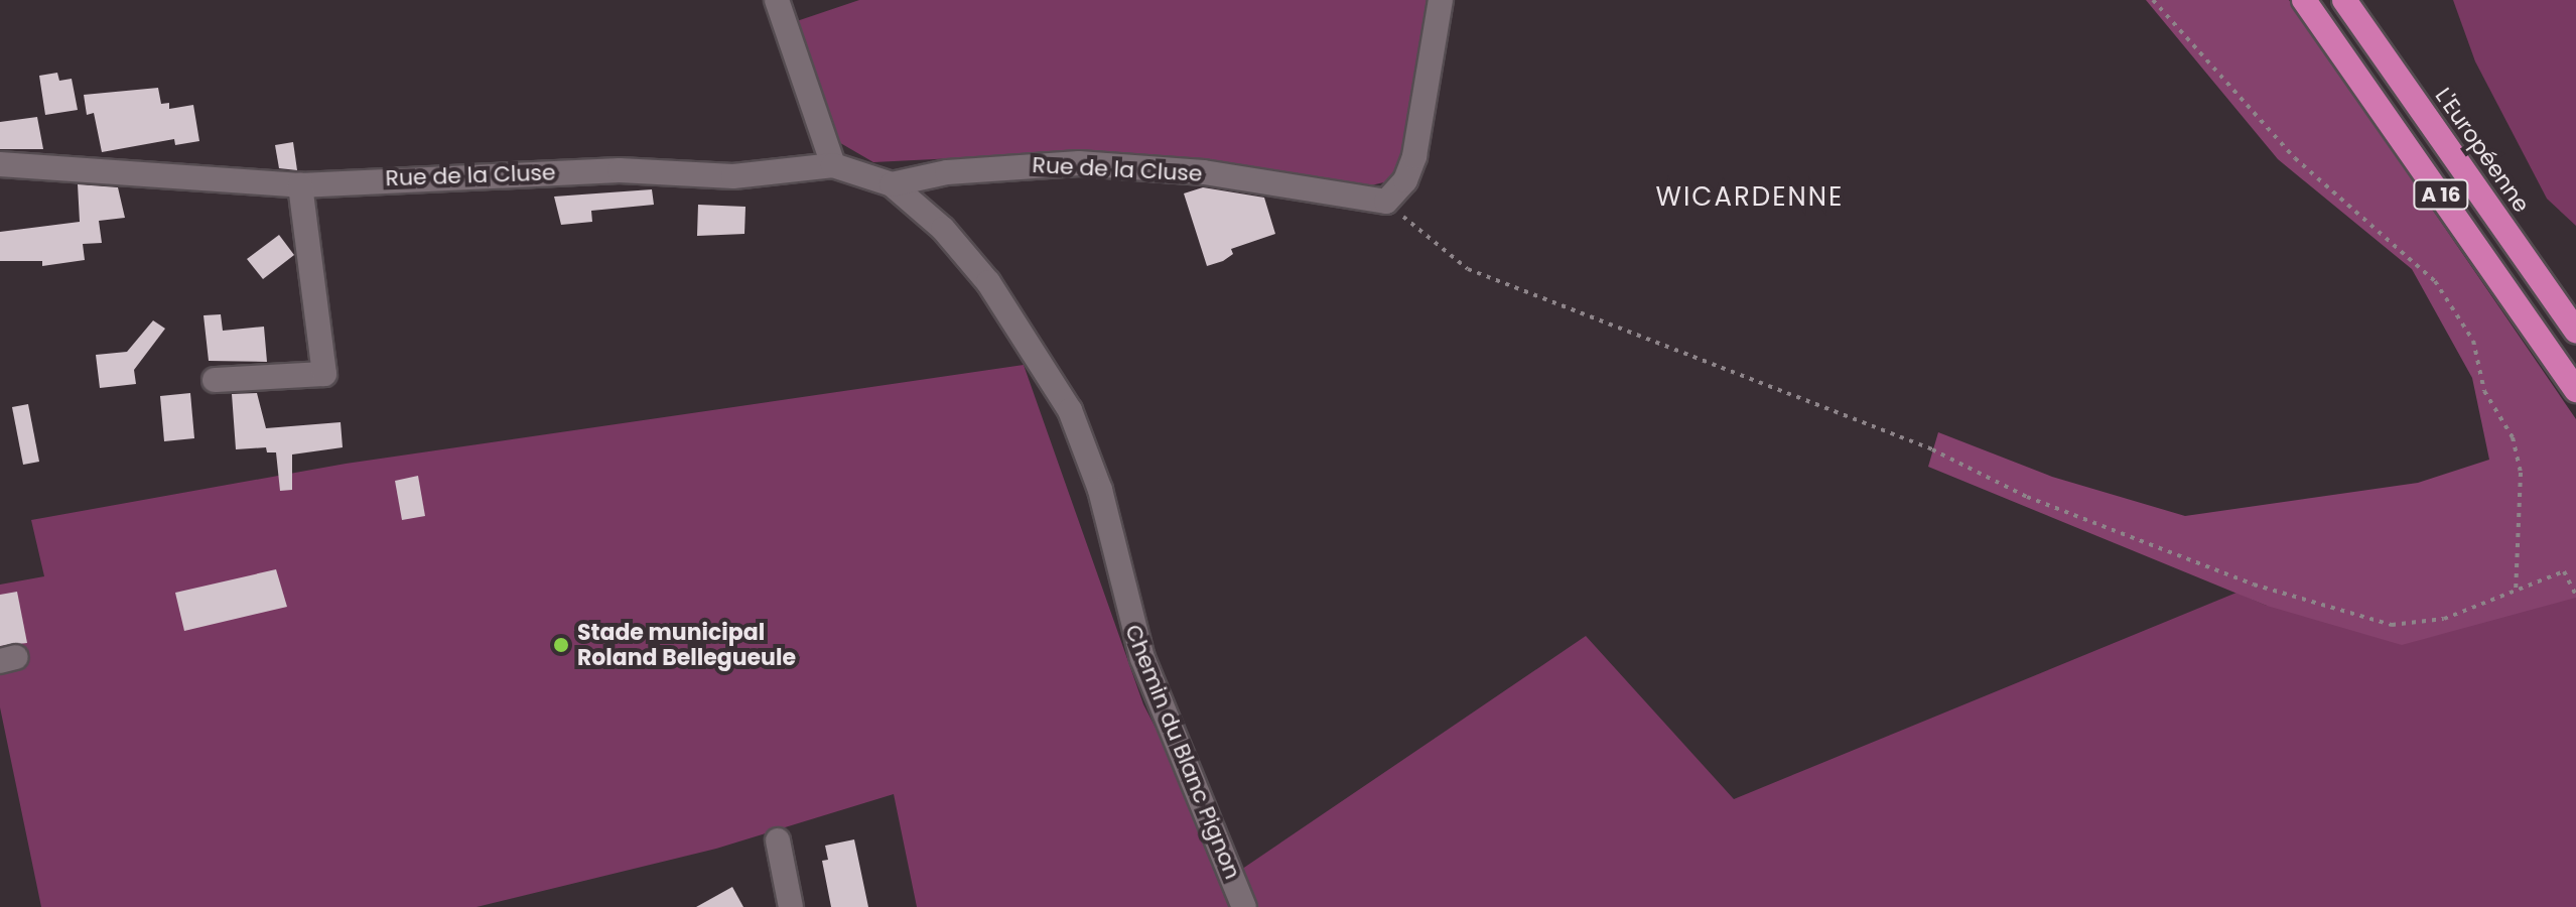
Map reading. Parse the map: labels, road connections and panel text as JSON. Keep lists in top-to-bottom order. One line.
{"streets":{"highway":["L'Européenne","A 16"],"street":["Rue de la Cluse","Chemin du Blanc Pignon"]},"crossings":[["Rue de la Cluse","Chemin du Blanc Pignon"]],"districts":["WICARDENNE"],"places":["Stade municipal Roland Bellegueule"]}
